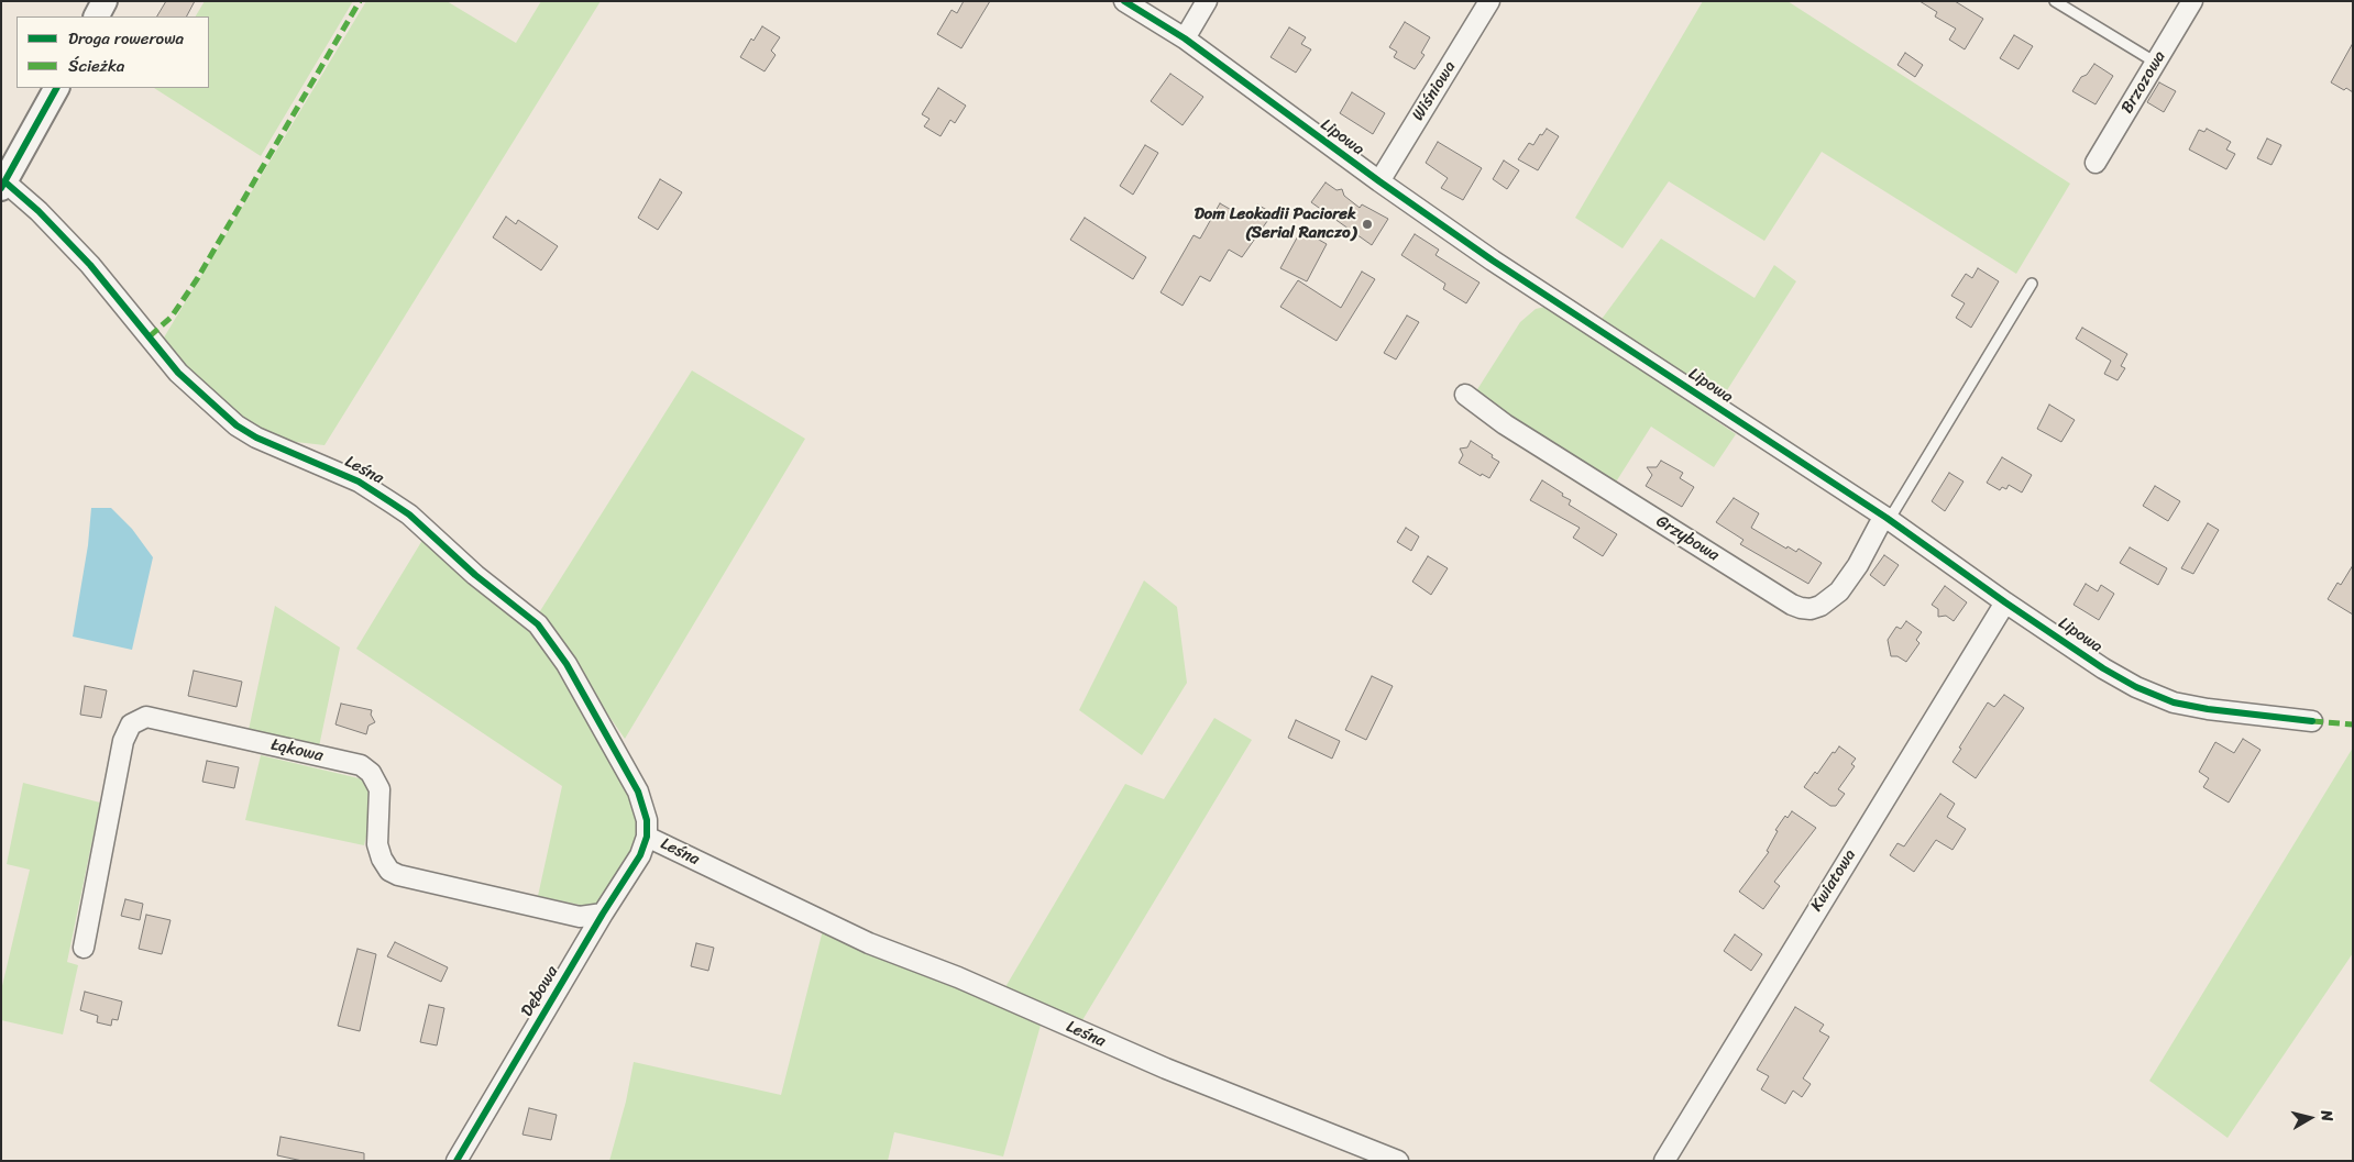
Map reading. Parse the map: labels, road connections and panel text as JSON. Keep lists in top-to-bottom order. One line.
{"streets":{"street":["Brzozowa","Wiśniowa","Lipowa","Leśna","Grzybowa","Łąkowa","Kwiatowa","Dębowa"]},"crossings":[["Wiśniowa","Lipowa"],["Lipowa","Grzybowa"],["Lipowa","Kwiatowa"],["Leśna","Dębowa"],["Łąkowa","Dębowa"]],"places":["Dom Leokadii Paciorek (Serial Ranczo)"],"legend":["Droga rowerowa","Ścieżka"],"north":"right"}
